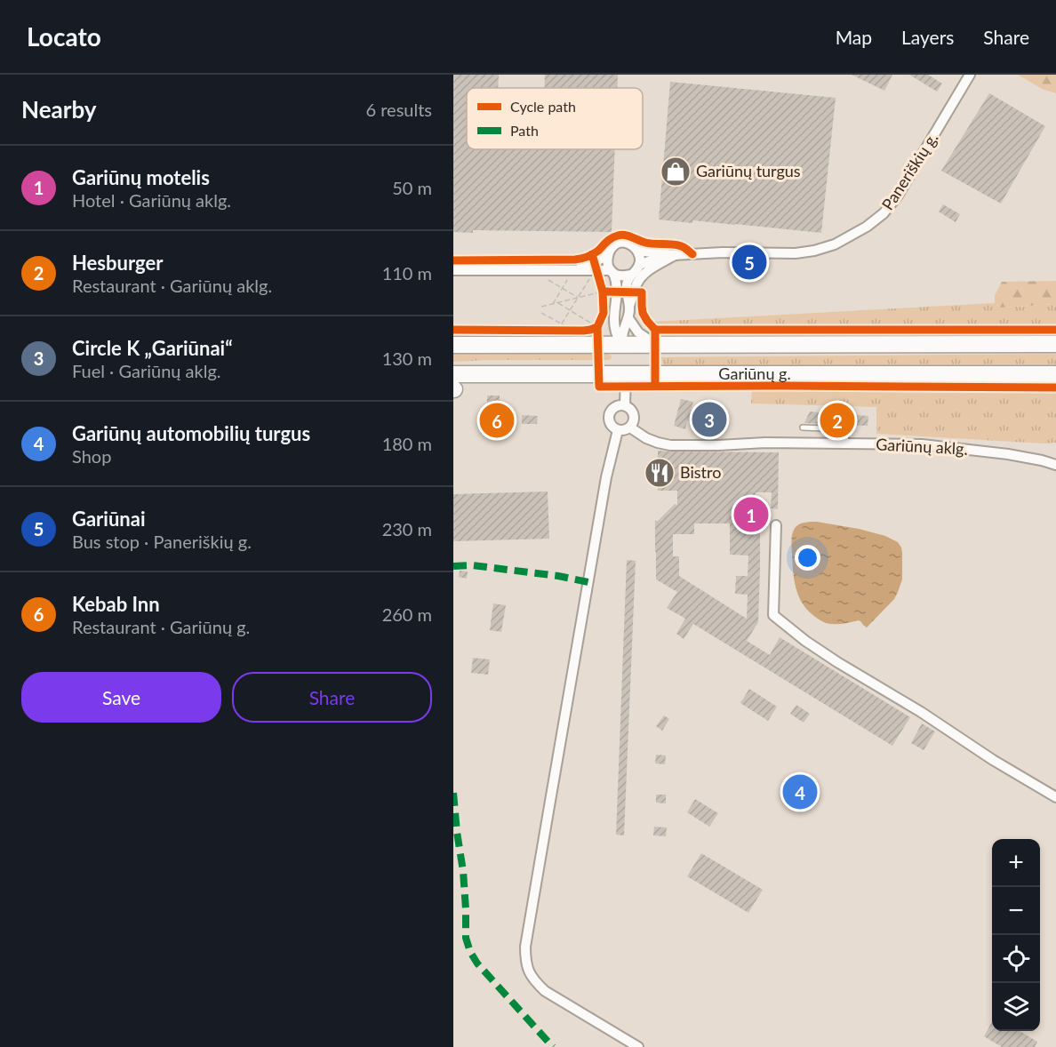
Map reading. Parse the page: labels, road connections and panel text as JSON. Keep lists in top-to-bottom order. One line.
{"streets":{"highway":["Gariūnų g."],"street":["Paneriškių g.","Gariūnų aklg."]},"places":{"shop":["Gariūnų turgus"],"restaurant":["Bistro"]},"legend":["Cycle path","Path"],"page":{"header":"Locato","nav":["Map","Layers","Share"],"heading":["Nearby","6 results"],"list":[{"mark":"1","name":"Gariūnų motelis","note":"Hotel · Gariūnų aklg.","value":"50 m"},{"mark":"2","name":"Hesburger","note":"Restaurant · Gariūnų aklg.","value":"110 m"},{"mark":"3","name":"Circle K „Gariūnai“","note":"Fuel · Gariūnų aklg.","value":"130 m"},{"mark":"4","name":"Gariūnų automobilių turgus","note":"Shop","value":"180 m"},{"mark":"5","name":"Gariūnai","note":"Bus stop · Paneriškių g.","value":"230 m"},{"mark":"6","name":"Kebab Inn","note":"Restaurant · Gariūnų g.","value":"260 m"}],"pins":["5","3","2","6","1","4"],"buttons":["Save","Share"],"map_buttons":["+","−"]}}
